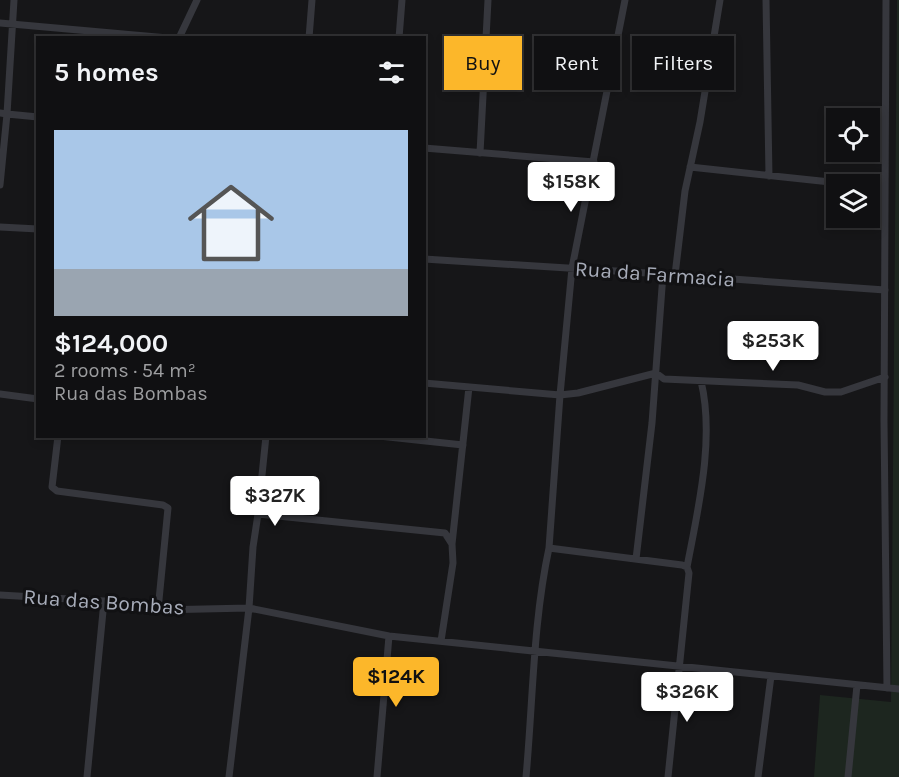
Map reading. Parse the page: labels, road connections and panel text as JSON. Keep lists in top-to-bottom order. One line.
{"streets":{"street":["Rua da Farmacia","Rua das Bombas"]},"page":{"chip":["Buy","Rent","Filters"],"heading":"5 homes","list":[{"name":"$124,000","note":"2 rooms · 54 m² · Rua das Bombas"}],"price":["$158K","$253K","$327K","$124K","$326K"]}}
